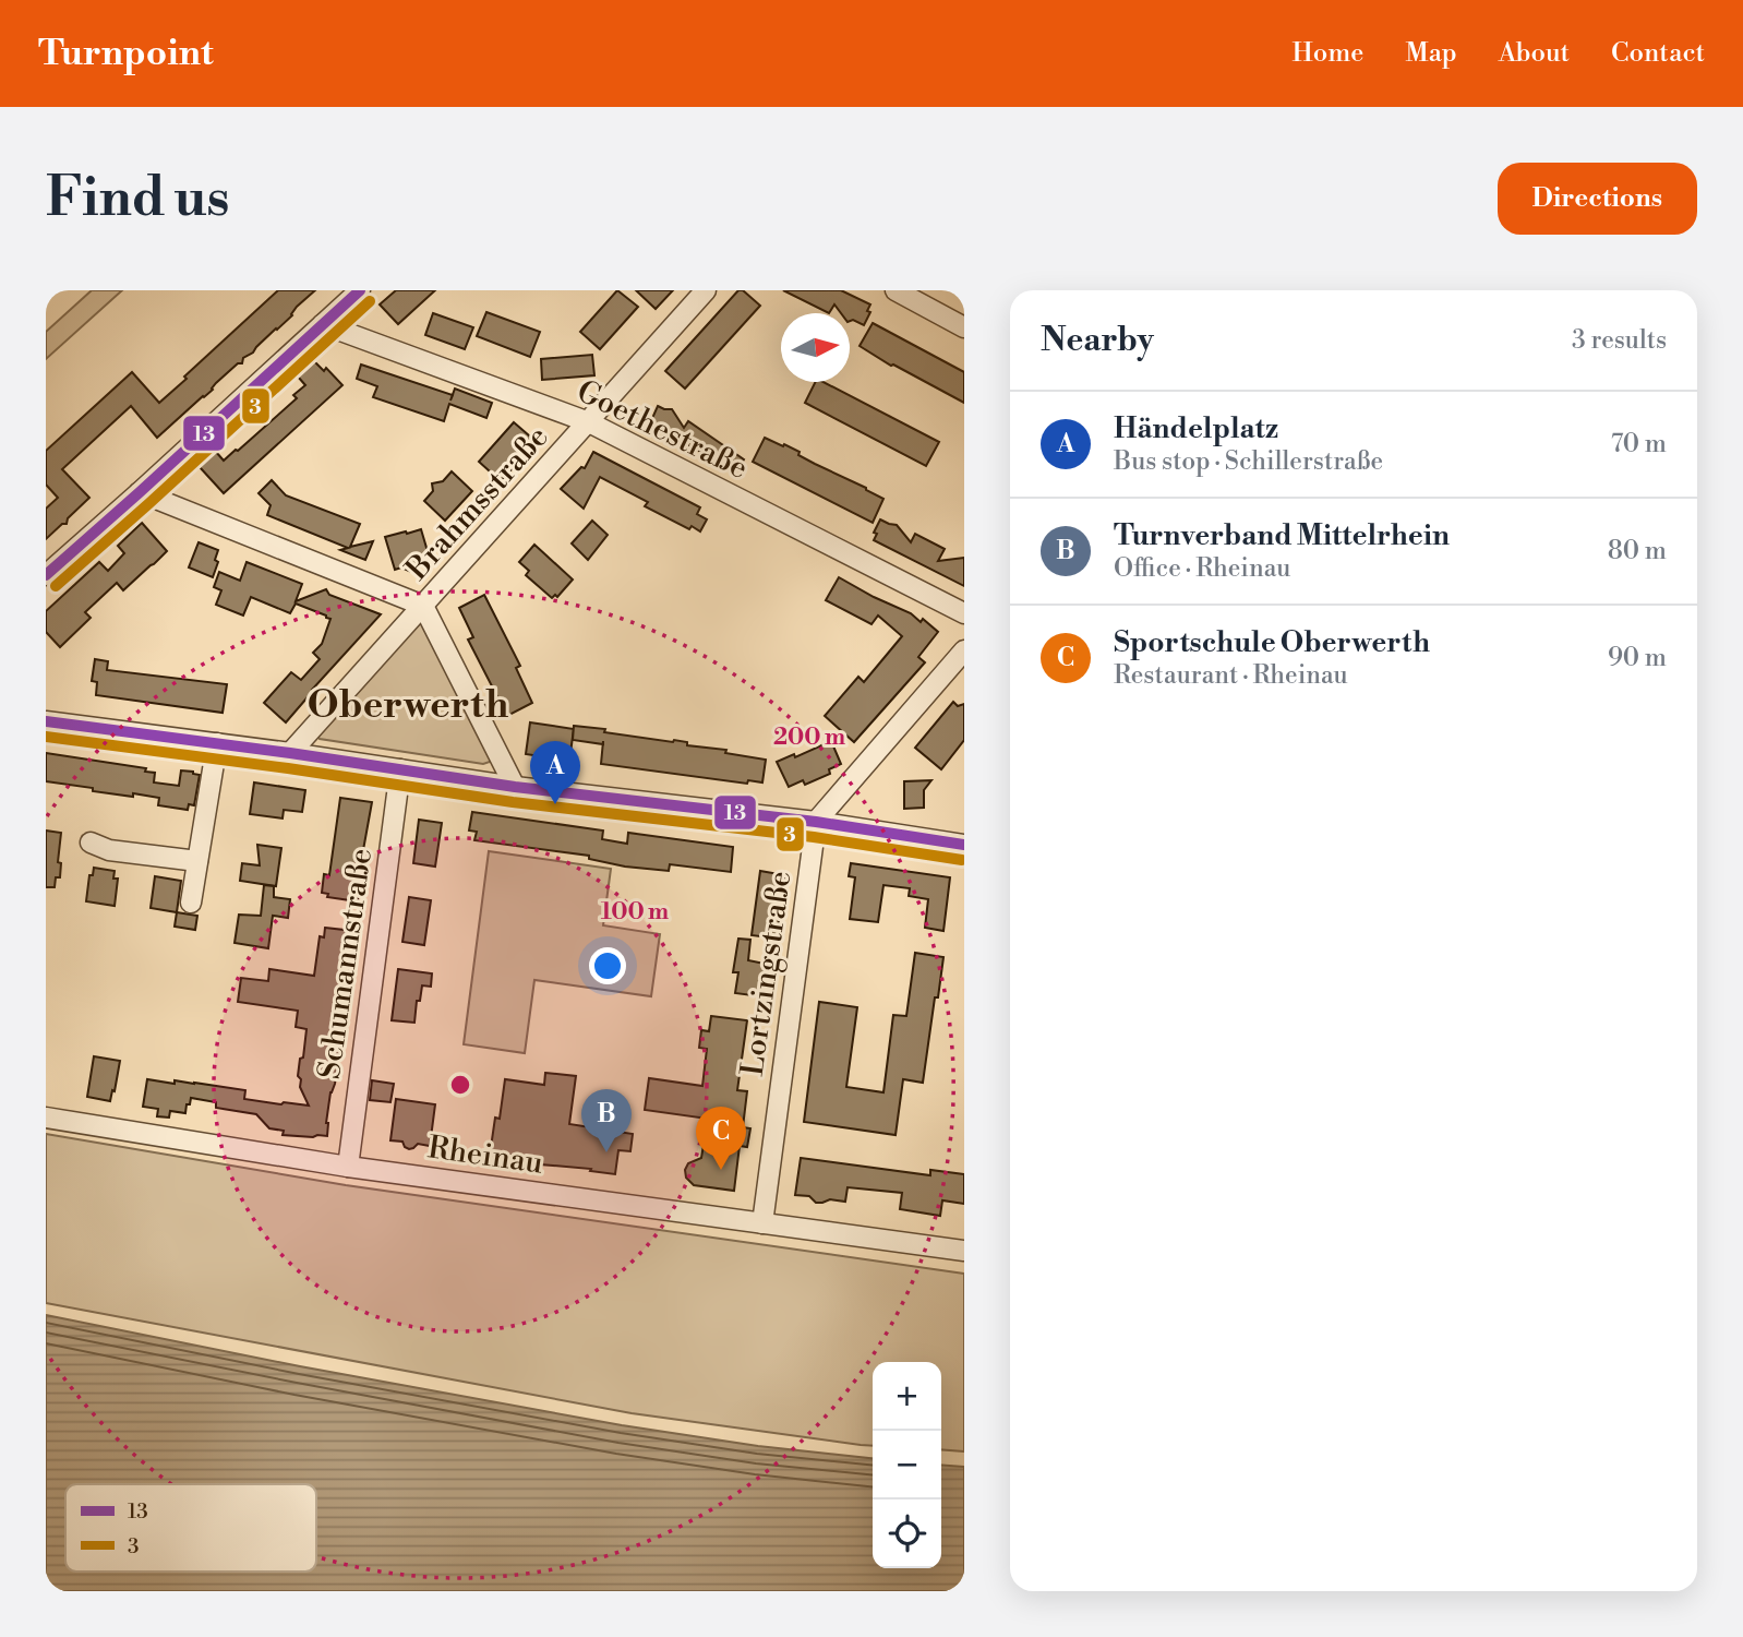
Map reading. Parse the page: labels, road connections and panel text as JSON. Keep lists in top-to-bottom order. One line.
{"streets":{"street":["Goethestraße","Brahmsstraße","Schumannstraße","Lortzingstraße","Rheinau"]},"crossings":[["Goethestraße","Brahmsstraße"],["Schumannstraße","Rheinau"],["Lortzingstraße","Rheinau"]],"districts":["Oberwerth"],"lines":["transit line 13","transit line 3"],"legend":["13","3"],"north":"right","page":{"header":"Turnpoint","nav":["Home","Map","About","Contact"],"buttons":"Directions","title":"Find us","heading":["Nearby","3 results"],"list":[{"mark":"A","name":"Händelplatz","note":"Bus stop · Schillerstraße","value":"70 m"},{"mark":"B","name":"Turnverband Mittelrhein","note":"Office · Rheinau","value":"80 m"},{"mark":"C","name":"Sportschule Oberwerth","note":"Restaurant · Rheinau","value":"90 m"}],"pins":["A","B","C"],"map_buttons":["+","−"]},"rings":["200 m","100 m"]}
